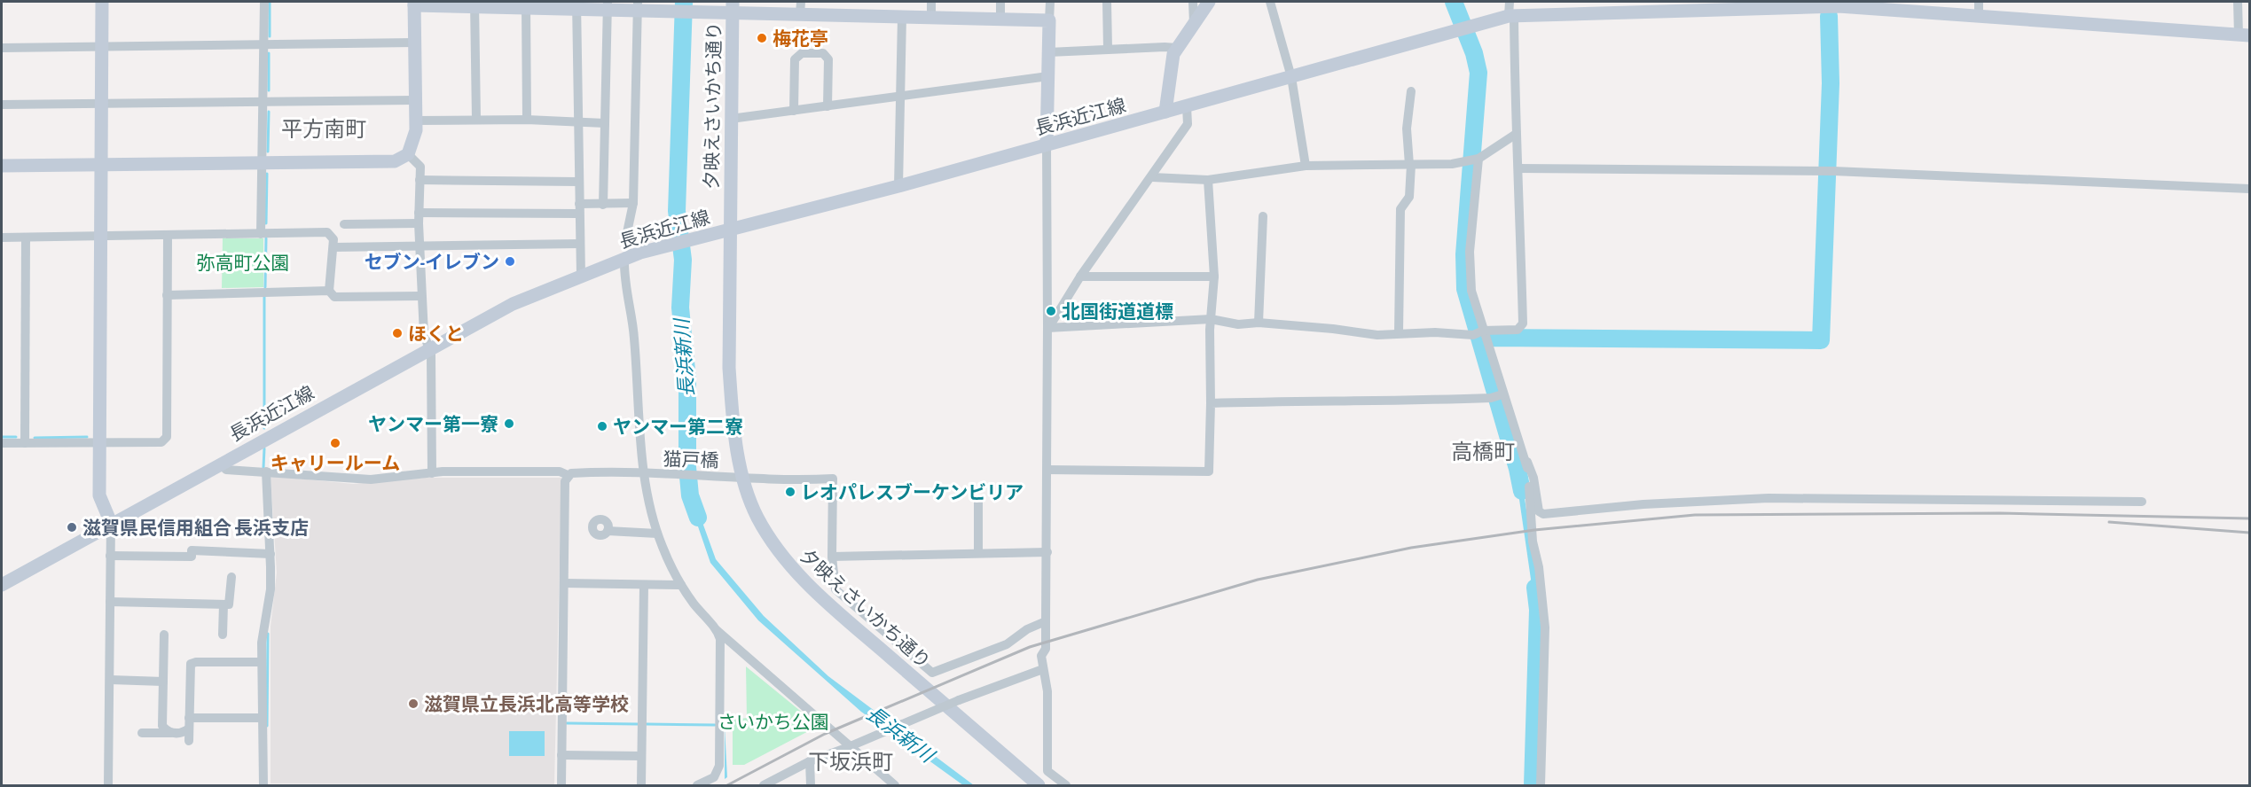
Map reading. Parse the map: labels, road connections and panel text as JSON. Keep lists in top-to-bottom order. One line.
{"streets":{"street":["夕映えさいかち通り","長浜近江線","猫戸橋"]},"crossings":[["夕映えさいかち通り","長浜近江線"],["夕映えさいかち通り","猫戸橋"],["長浜近江線","猫戸橋"]],"districts":["平方南町","高橋町","下坂浜町"],"water":["長浜新川"],"parks":["弥高町公園","さいかち公園"],"places":["梅花亭","セブン-イレブン","北国街道道標","ほくと","ヤンマー第一寮","ヤンマー第二寮","キャリールーム","レオパレスブーケンビリア","滋賀県民信用組合 長浜支店","滋賀県立長浜北高等学校"]}
